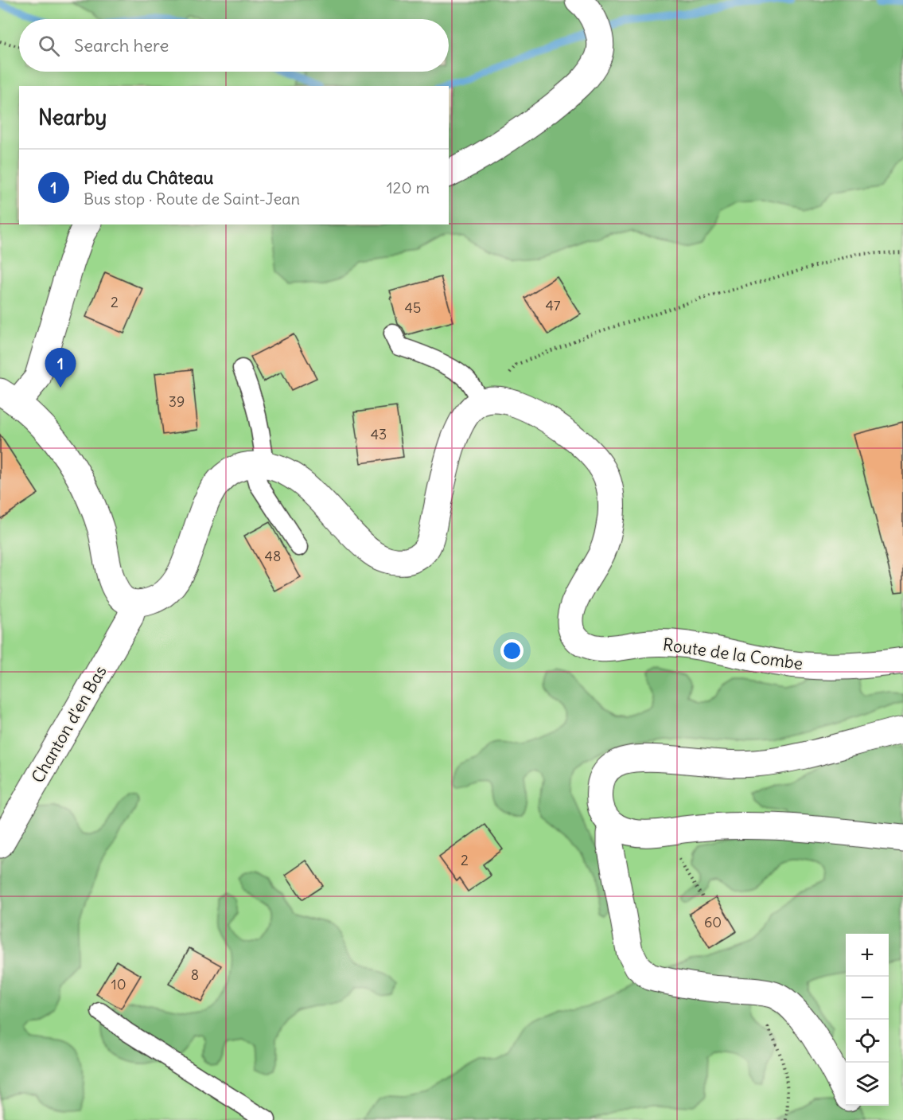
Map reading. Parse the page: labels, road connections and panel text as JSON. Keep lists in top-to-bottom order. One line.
{"streets":{"street":["Route de la Combe","Chanton d'en Bas"]},"house_numbers":["2","47","45","39","43","48","2","60","8","10"],"page":{"search":"Search here","heading":"Nearby","list":[{"mark":"1","name":"Pied du Château","note":"Bus stop · Route de Saint-Jean","value":"120 m"}],"pins":"1","map_buttons":["+","−"]}}
